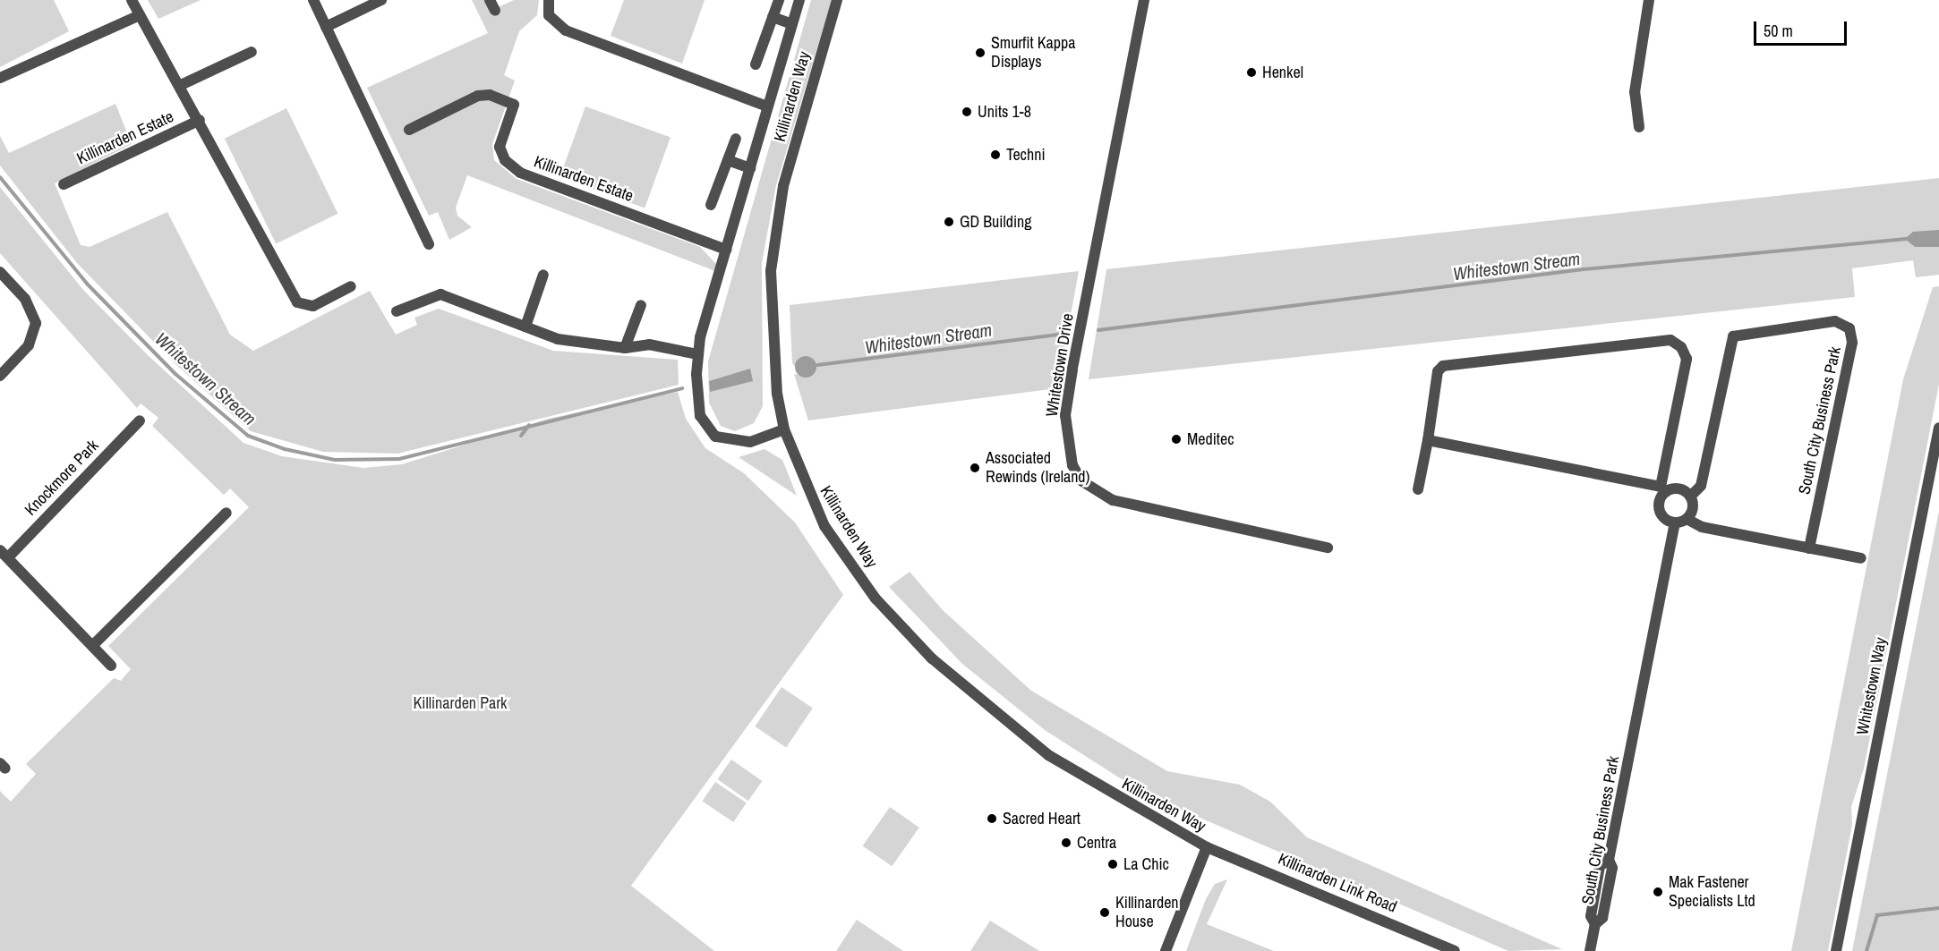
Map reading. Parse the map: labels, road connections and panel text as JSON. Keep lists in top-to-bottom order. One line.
{"streets":{"street":["Killinarden Way","Killinarden Estate","Whitestown Drive","South City Business Park","Knockmore Park","Whitestown Way","Killinarden Link Road"]},"crossings":[["Killinarden Way","Killinarden Link Road"]],"water":["Whitestown Stream"],"parks":["Killinarden Park"],"places":["Smurfit Kappa Displays","Henkel","Units 1-8","Techni","GD Building","Meditec","Associated Rewinds (Ireland)","Sacred Heart","Centra","La Chic","Mak Fastener Specialists Ltd","Killinarden House"],"scale_bar":"50 m"}
